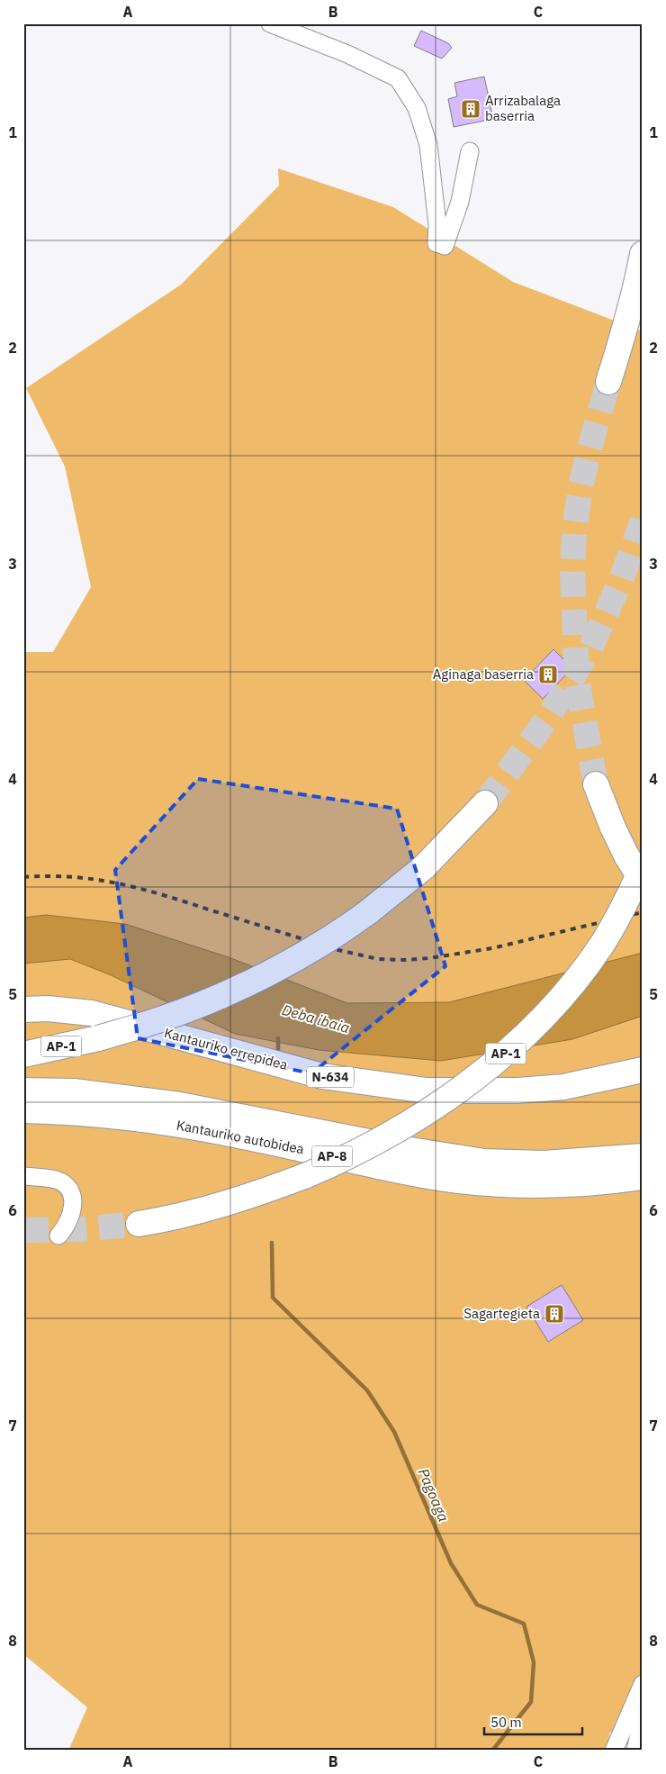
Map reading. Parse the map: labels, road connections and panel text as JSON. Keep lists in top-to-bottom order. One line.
{"streets":{"highway":["AP-1","Kantauriko errepidea","N-634","Kantauriko autobidea","AP-8"]},"water":["Deba ibaia","Pagoaga"],"places":{"building":["Arrizabalaga baserria","Aginaga baserria","Sagartegieta"]},"scale_bar":"50 m","grid":{"columns":["A","B","C"],"rows":["1","2","3","4","5","6","7","8"]}}
